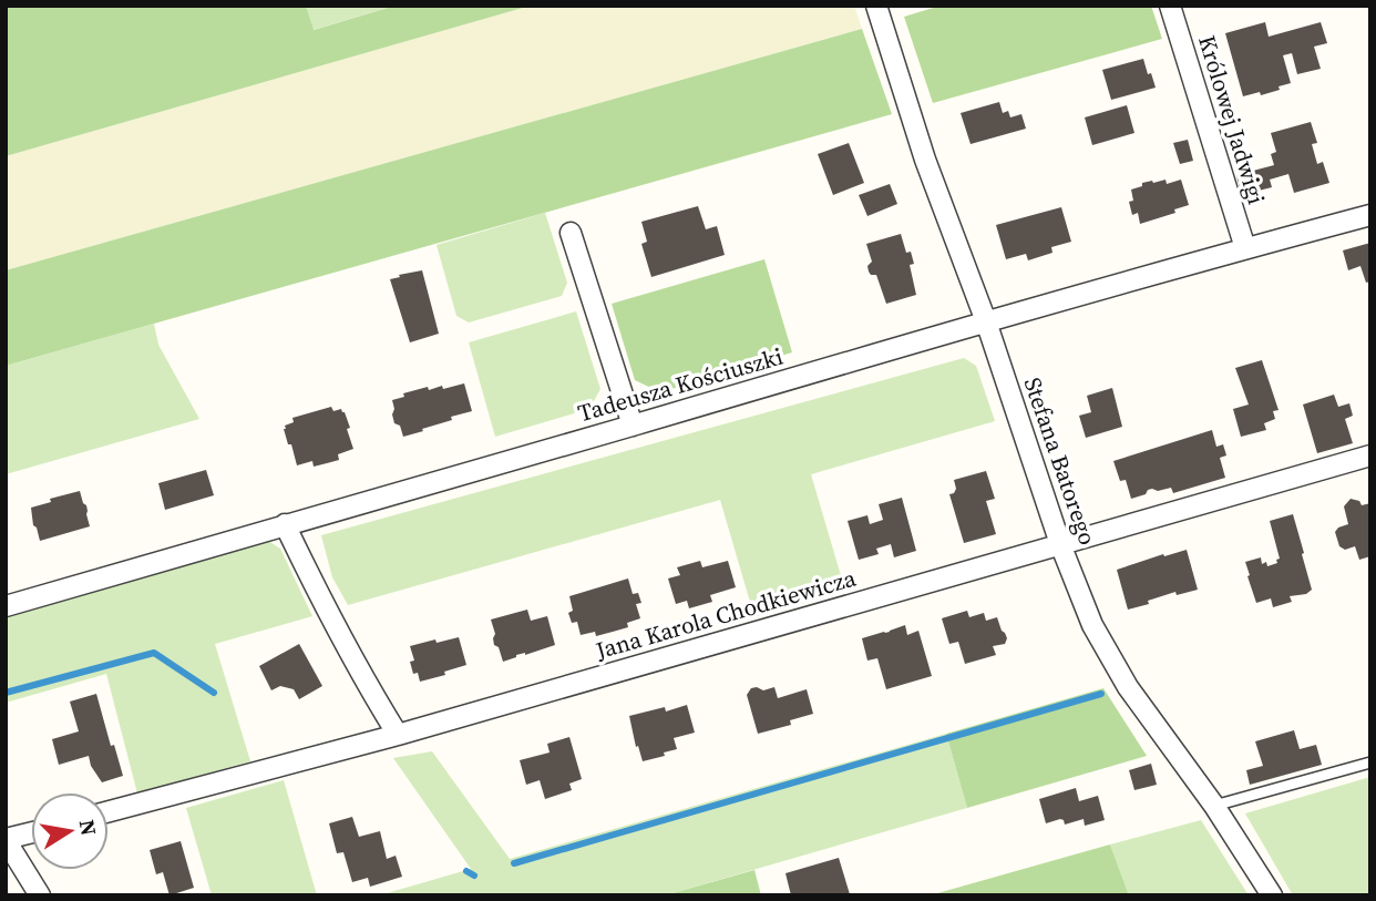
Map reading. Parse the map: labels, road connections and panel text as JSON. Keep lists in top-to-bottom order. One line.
{"streets":{"street":["Królowej Jadwigi","Tadeusza Kościuszki","Stefana Batorego","Jana Karola Chodkiewicza"]},"crossings":[["Królowej Jadwigi","Tadeusza Kościuszki"],["Tadeusza Kościuszki","Stefana Batorego"],["Stefana Batorego","Jana Karola Chodkiewicza"]],"north":"right"}
